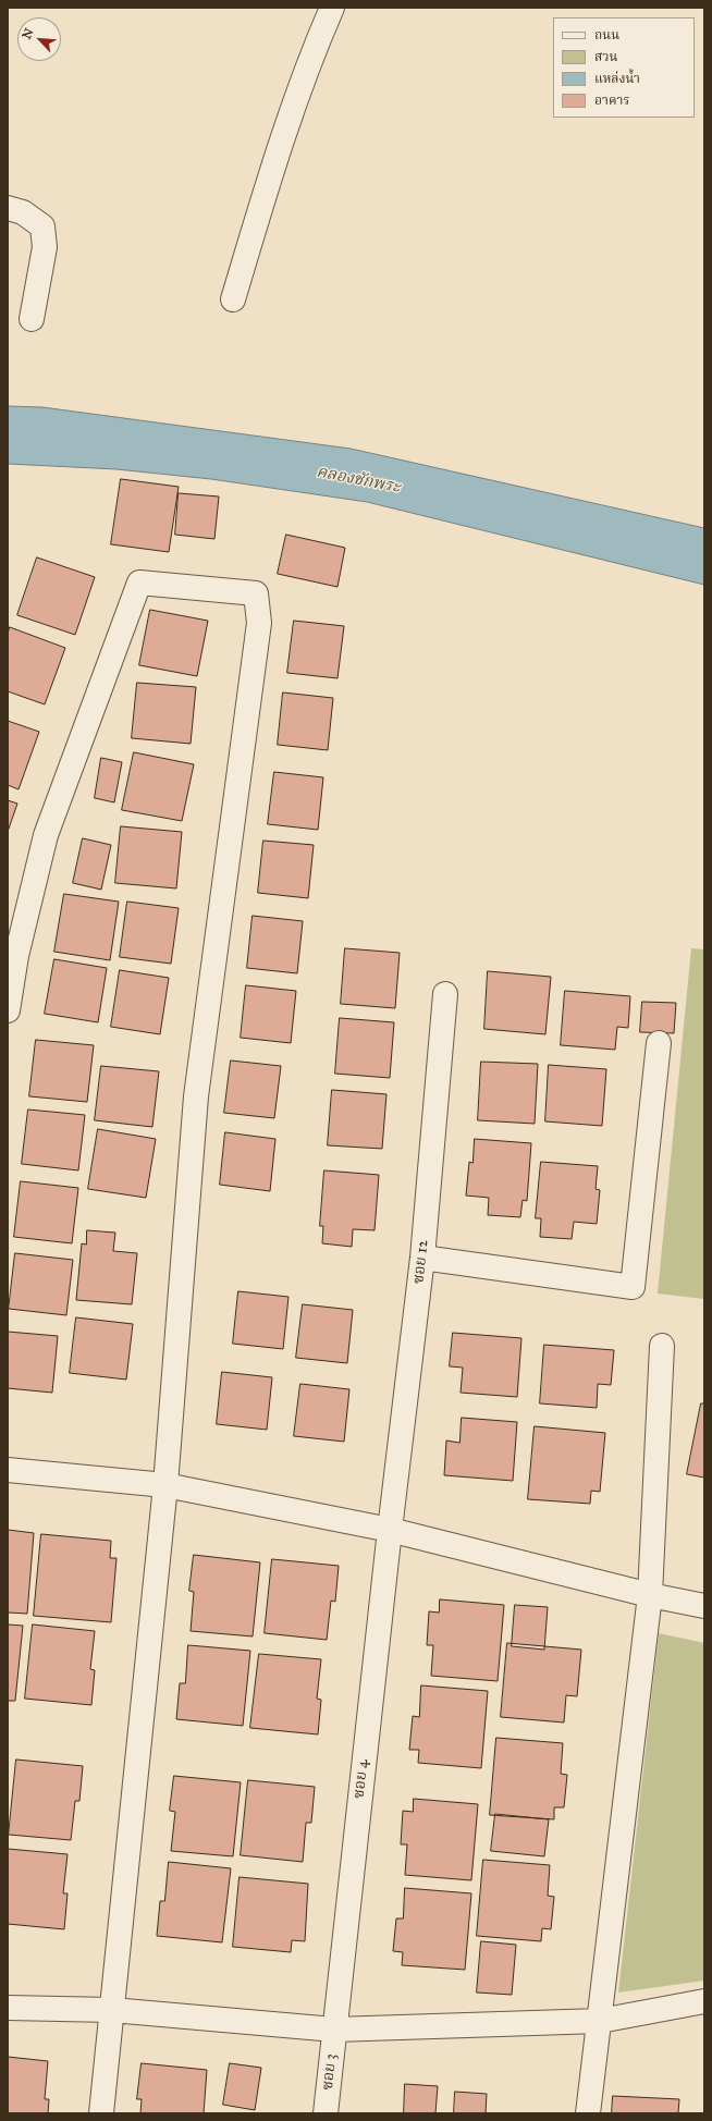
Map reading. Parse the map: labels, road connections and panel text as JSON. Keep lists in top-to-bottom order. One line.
{"streets":{"street":["ซอย 12","ซอย 4","ซอย 3"]},"crossings":[["ซอย 12","ซอย 4"],["ซอย 4","ซอย 3"]],"water":["คลองชักพระ"],"legend":["ถนน","สวน","แหล่งน้ำ","อาคาร"],"north":"top left"}
